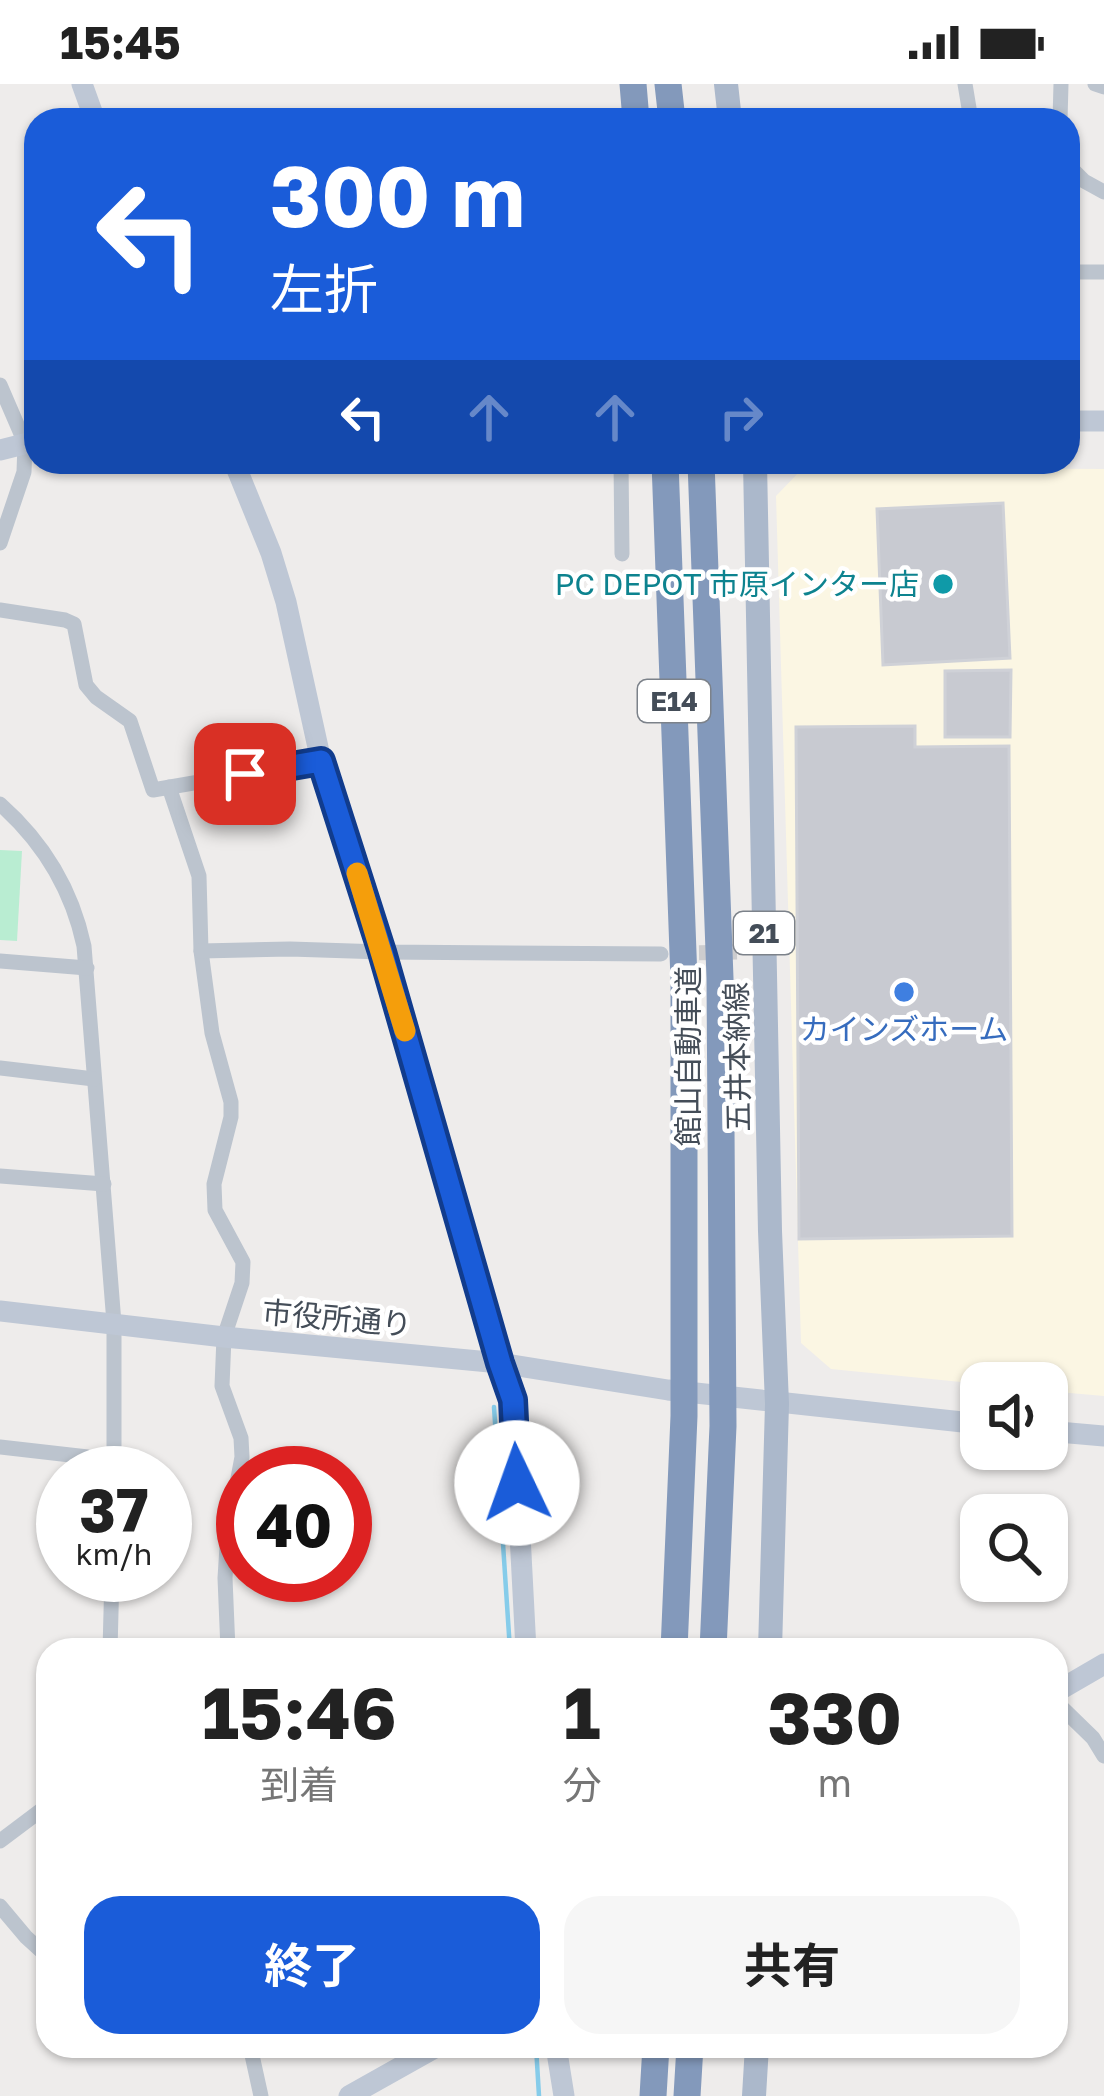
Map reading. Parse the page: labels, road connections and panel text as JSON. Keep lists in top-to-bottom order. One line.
{"streets":{"highway":["E14","館山自動車道"],"main road":["21","五井本納線"],"street":["市役所通り"]},"crossings":[["館山自動車道","五井本納線"],["五井本納線","市役所通り"]],"places":["PC DEPOT 市原インター店","カインズホーム"],"page":{"status":"15:45","turn":["300 m","左折"],"speed":"37 km/h","limit":"40","eta":["15:46","到着","1","分","330","m"],"buttons":["終了","共有"]}}
